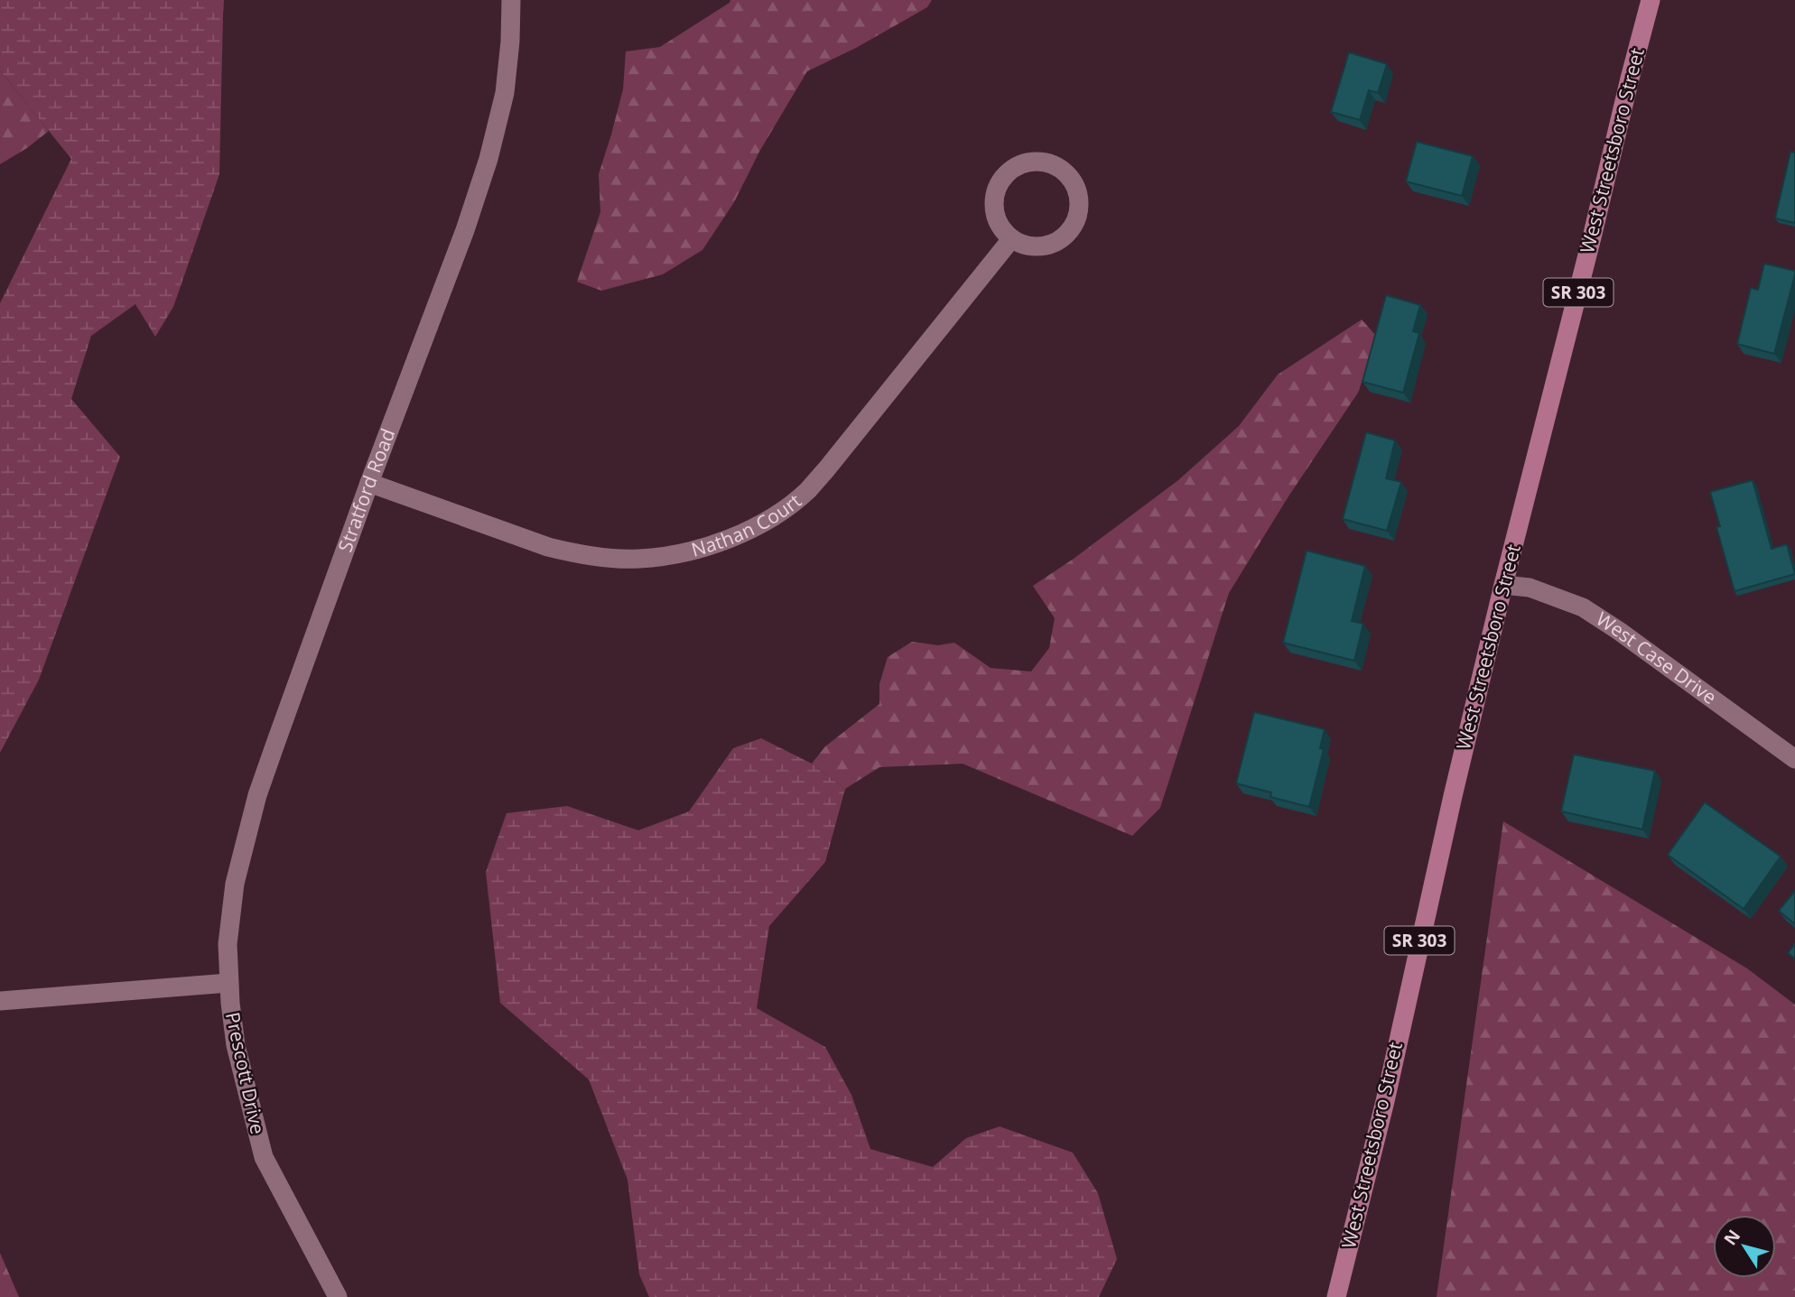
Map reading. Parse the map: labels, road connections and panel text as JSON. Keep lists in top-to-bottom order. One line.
{"streets":{"main road":["West Streetsboro Street","SR 303"],"street":["Stratford Road","Nathan Court","West Case Drive","Prescott Drive"]},"crossings":[["West Streetsboro Street","West Case Drive"],["Stratford Road","Nathan Court"],["Stratford Road","Prescott Drive"]],"north":"top left"}
